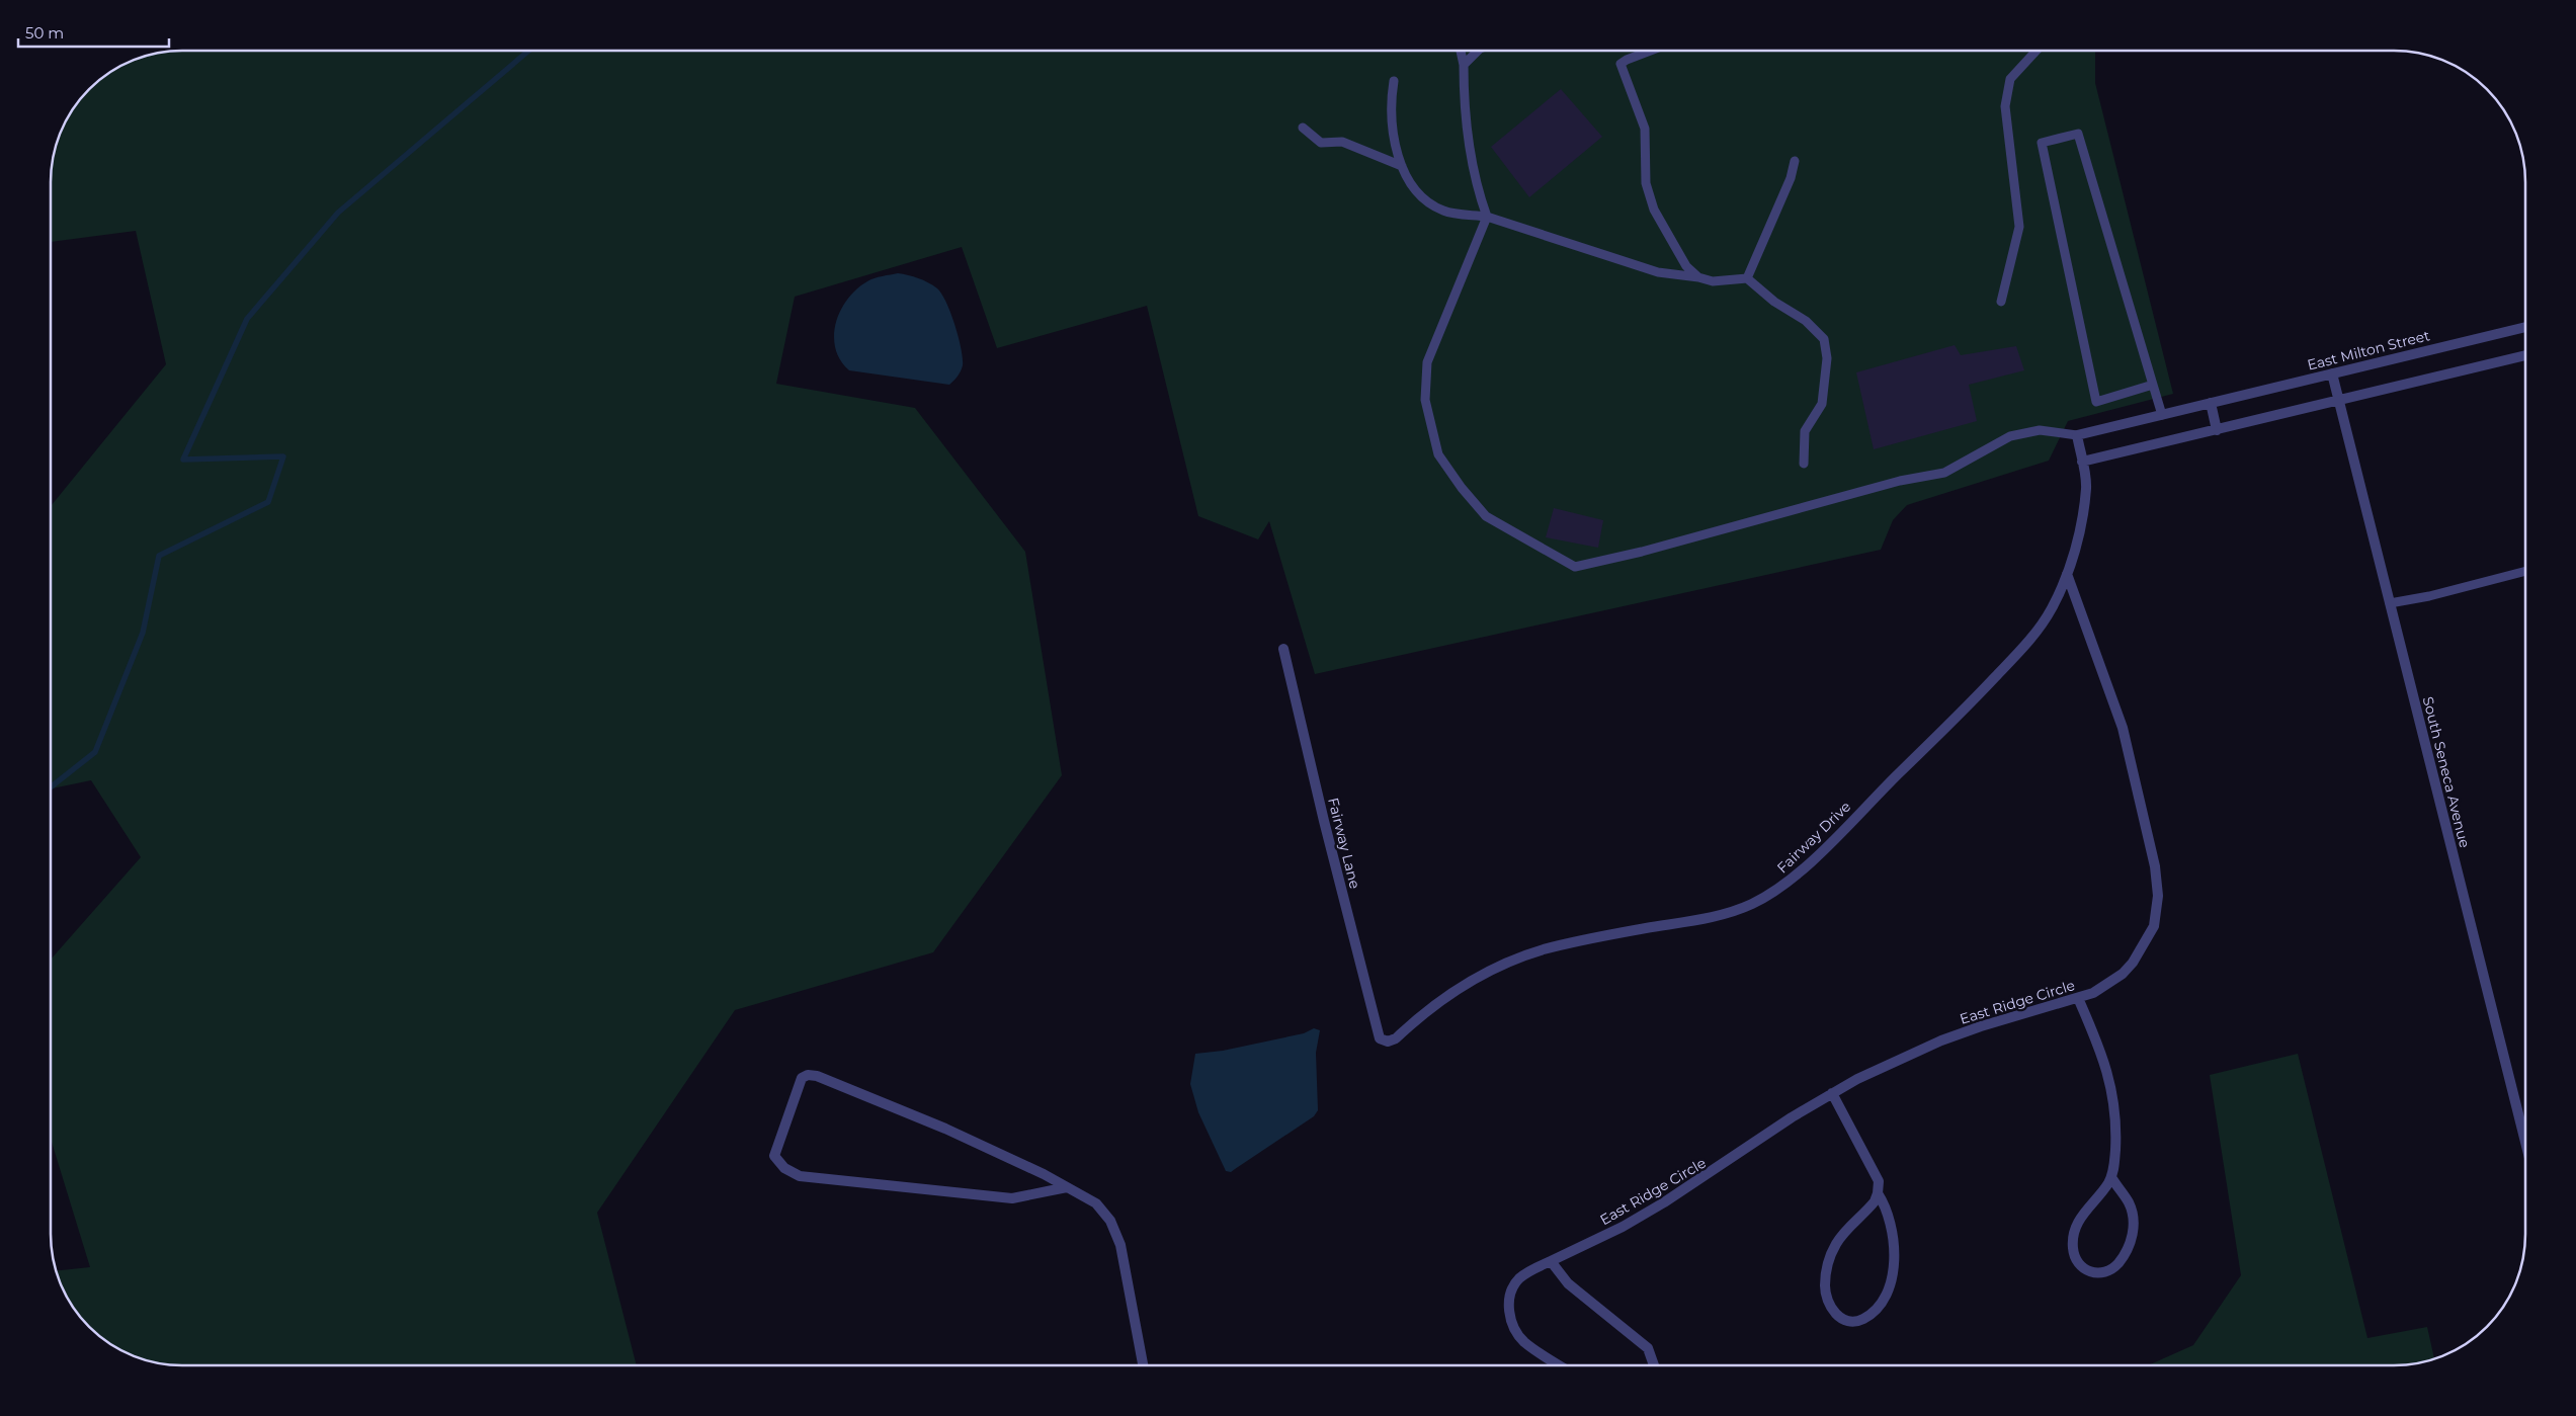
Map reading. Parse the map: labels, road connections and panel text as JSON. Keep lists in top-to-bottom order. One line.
{"streets":{"street":["East Milton Street","South Seneca Avenue","Fairway Drive","Fairway Lane","East Ridge Circle"]},"crossings":[["East Milton Street","South Seneca Avenue"],["Fairway Drive","Fairway Lane"],["Fairway Drive","East Ridge Circle"]],"scale_bar":"50 m"}
